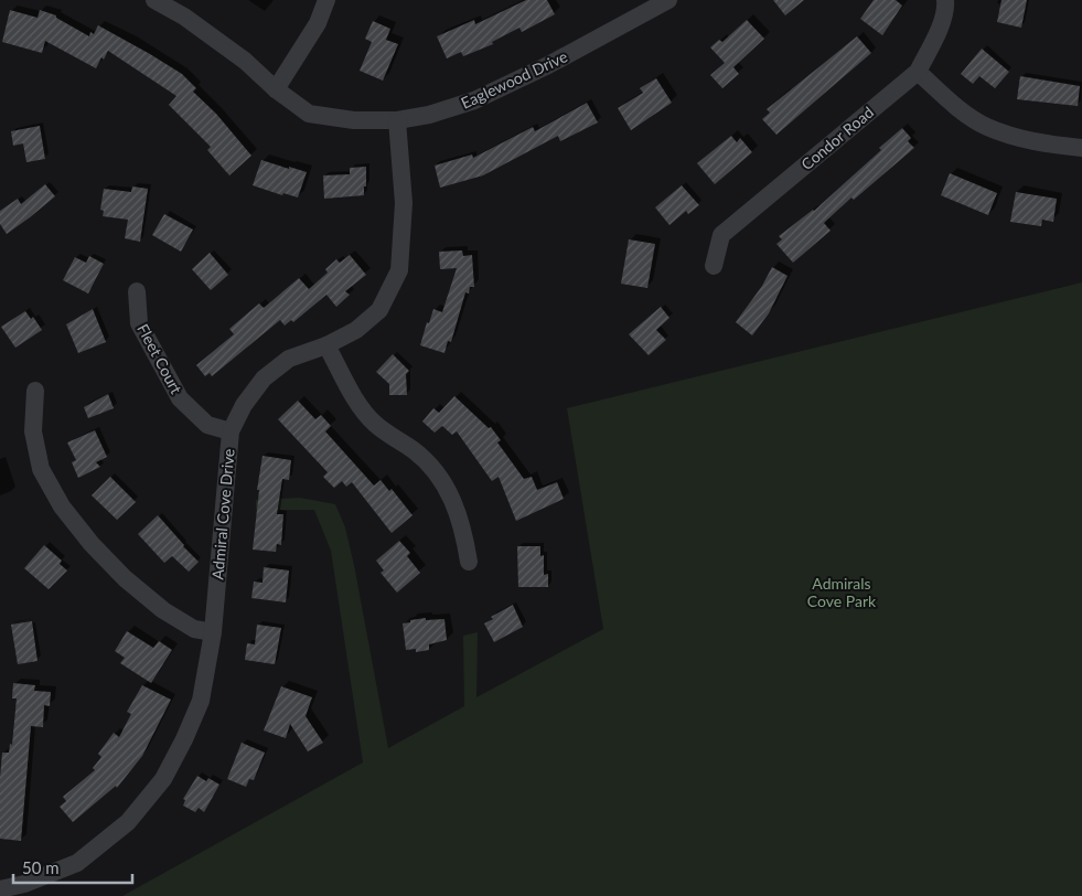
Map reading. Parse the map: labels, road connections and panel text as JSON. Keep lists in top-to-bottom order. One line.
{"streets":{"street":["Eaglewood Drive","Condor Road","Fleet Court","Admiral Cove Drive"]},"crossings":[["Eaglewood Drive","Admiral Cove Drive"],["Fleet Court","Admiral Cove Drive"]],"parks":["Admirals Cove Park"],"scale_bar":"50 m"}
